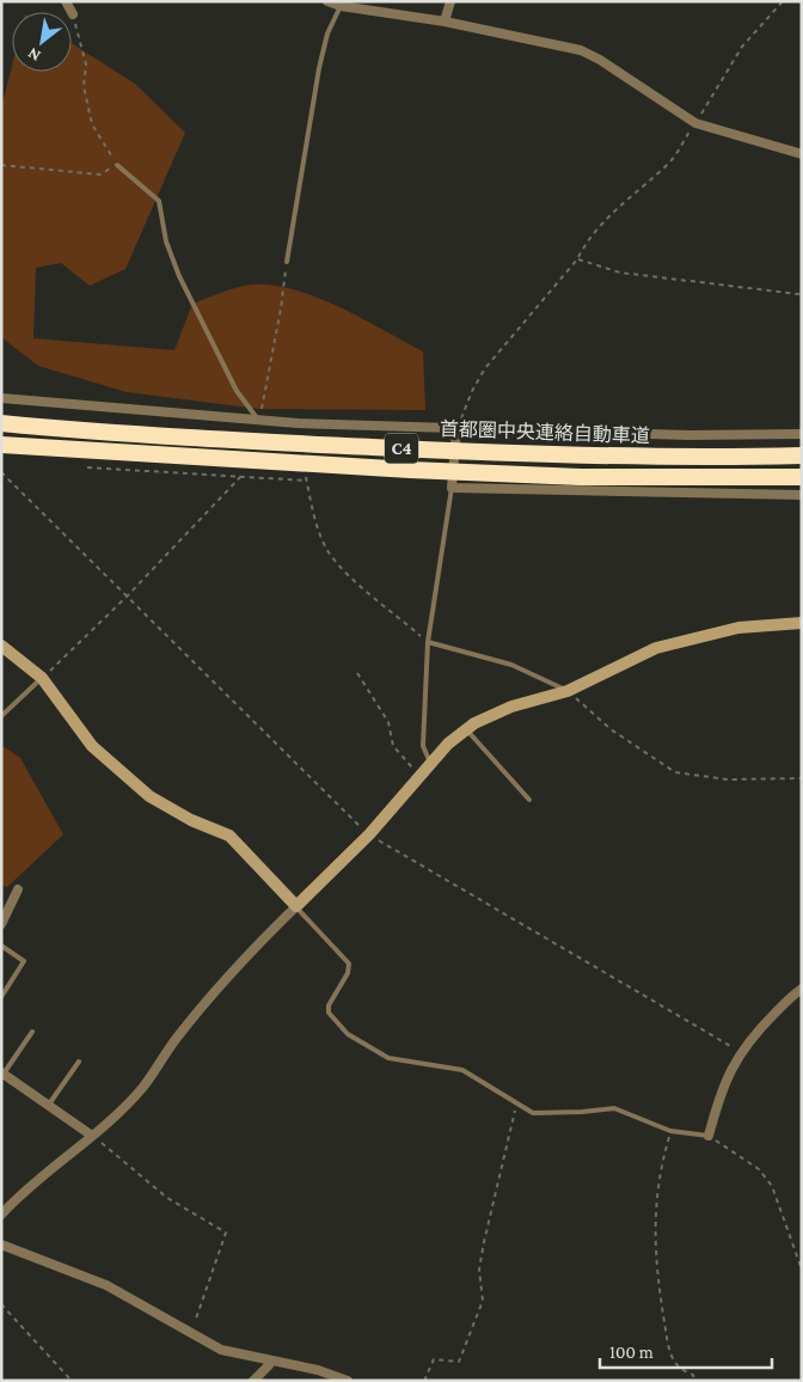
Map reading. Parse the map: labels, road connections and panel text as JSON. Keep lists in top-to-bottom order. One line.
{"streets":{"highway":["首都圏中央連絡自動車道","C4"]},"scale_bar":"100 m","north":"bottom left"}
